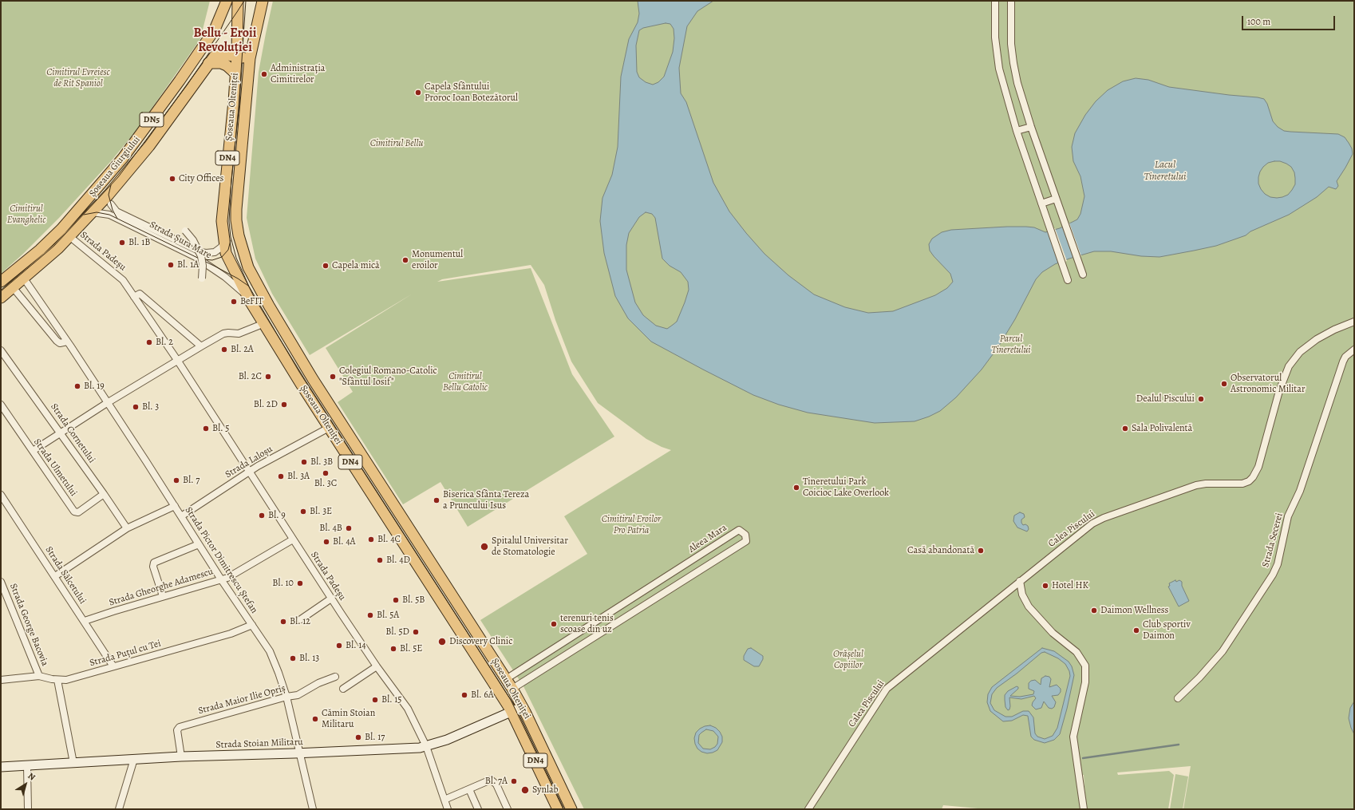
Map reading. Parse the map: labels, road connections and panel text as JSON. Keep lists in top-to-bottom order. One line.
{"streets":{"main road":["Șoseaua Olteniței","DN5","DN4","Șoseaua Giurgiului"],"street":["Strada Șura Mare","Strada Padeșu","Strada Cornetului","Strada Laloșu","Strada Ulmetului","Calea Piscului","Aleea Mara","Strada Secerei","Strada Pictor Dimitrescu Ștefan","Strada Sălcetului","Strada Gheorghe Adamescu","Strada George Bacovia","Strada Puțul cu Tei","Strada Maior Ilie Opriș","Strada Stoian Militaru"]},"crossings":[["Șoseaua Olteniței","Șoseaua Giurgiului"],["Șoseaua Olteniței","Strada Șura Mare"],["Șoseaua Olteniței","Strada Laloșu"],["Șoseaua Olteniței","Aleea Mara"],["Șoseaua Olteniței","Strada Stoian Militaru"],["Șoseaua Giurgiului","Strada Șura Mare"],["Șoseaua Giurgiului","Strada Padeșu"],["Șoseaua Giurgiului","Strada Pictor Dimitrescu Ștefan"],["Strada Padeșu","Strada Laloșu"],["Strada Padeșu","Strada Gheorghe Adamescu"],["Strada Padeșu","Strada Stoian Militaru"],["Strada Cornetului","Strada Ulmetului"],["Strada Laloșu","Strada Pictor Dimitrescu Ștefan"],["Strada Pictor Dimitrescu Ștefan","Strada Gheorghe Adamescu"],["Strada Pictor Dimitrescu Ștefan","Strada Puțul cu Tei"],["Strada Pictor Dimitrescu Ștefan","Strada Maior Ilie Opriș"],["Strada Pictor Dimitrescu Ștefan","Strada Stoian Militaru"],["Strada Sălcetului","Strada Gheorghe Adamescu"],["Strada Sălcetului","Strada Puțul cu Tei"],["Strada George Bacovia","Strada Puțul cu Tei"],["Strada Maior Ilie Opriș","Strada Stoian Militaru"]],"districts":["Bellu - Eroii Revoluției"],"water":["Lacul Tineretului"],"parks":["Cimitirul Evreiesc de Rit Spaniol","Cimitirul Bellu","Cimitirul Evanghelic","Parcul Tineretului","Cimitirul Bellu Catolic","Cimitirul Eroilor Pro Patria","Orășelul Copiilor"],"places":["Administrația Cimitirelor","Capela Sfântului Proroc Ioan Botezătorul","City Offices","Bl. 1B","Monumentul eroilor","Bl. 1A","Capela mică","BeFIT","Bl. 2","Bl. 2A","Bl. 2C","Colegiul Romano-Catolic \"Sfântul Iosif\"","Observatorul Astronomic Militar","Bl. 19","Dealul Piscului","Bl. 2D","Bl. 3","Bl. 5","Sala Polivalentă","Bl. 3B","Bl. 3C","Bl. 3A","Bl. 7","Tineretului Park Coicioc Lake Overlook","Biserica Sfânta Tereza a Pruncului Isus","Bl. 3E","Bl. 9","Bl. 4B","Bl. 4C","Bl. 4A","Spitalul Universitar de Stomatologie","Casă abandonată","Bl. 4D","Bl. 10","Hotel HK","Bl. 5B","Daimon Wellness","Bl. 5A","Bl. 12","terenuri tenis scoase din uz","Club sportiv Daimon","Bl. 5D","Discovery Clinic","Bl. 14","Bl. 5E","Bl. 13","Bl. 6A","Bl. 15","Cămin Stoian Militaru","Bl. 17","Bl. 7A","Synlab"],"scale_bar":"100 m","north":"top right"}
